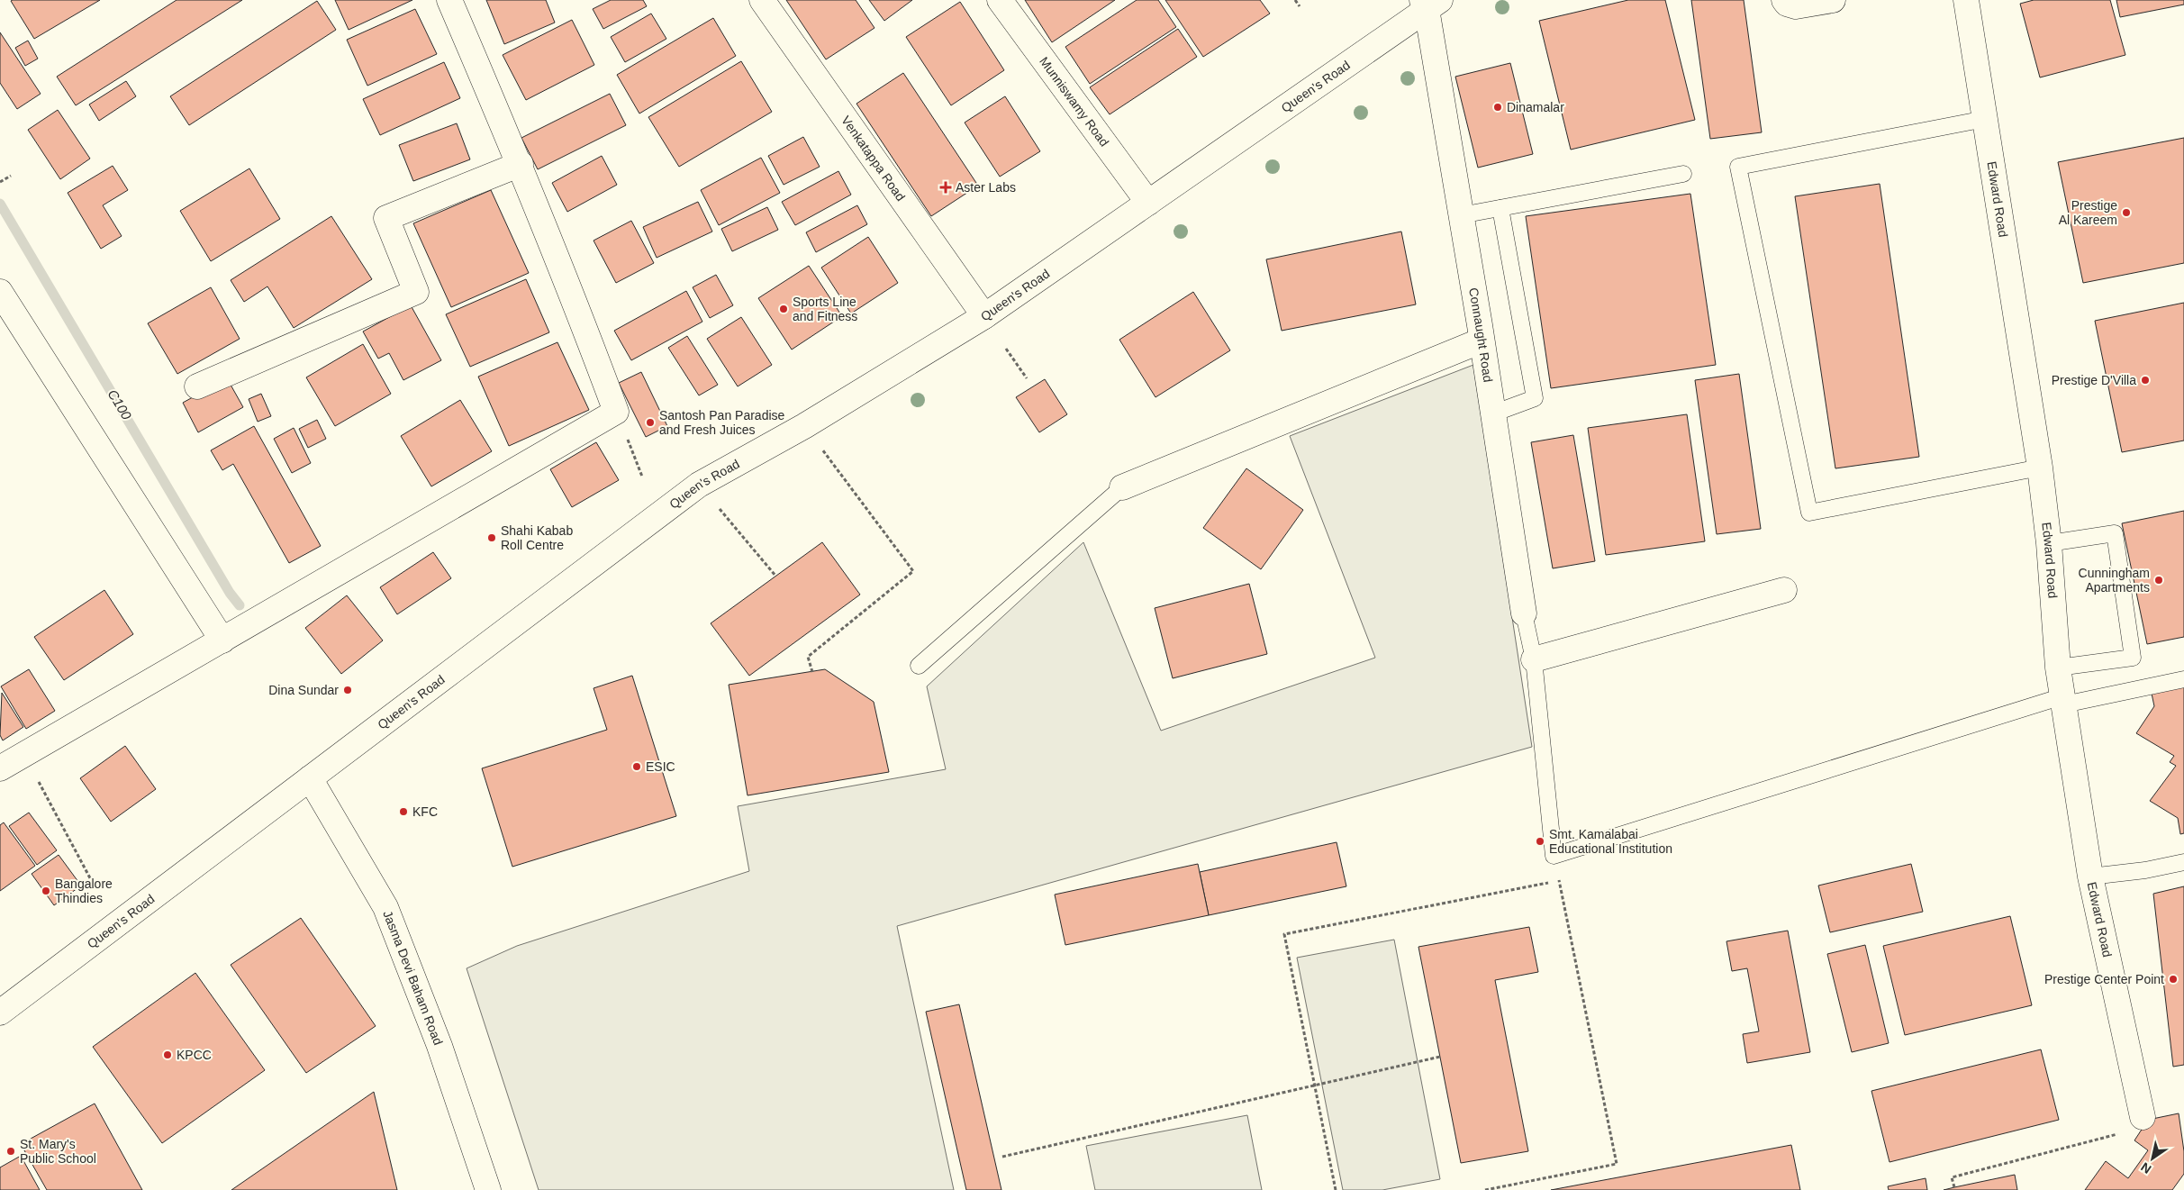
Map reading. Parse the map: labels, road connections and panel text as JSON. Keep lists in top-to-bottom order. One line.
{"streets":{"street":["Queen's Road","Munniswamy Road","Venkatappa Road","Edward Road","Connaught Road","Jasma Devi Baham Road"]},"crossings":[["Queen's Road","Munniswamy Road"],["Queen's Road","Venkatappa Road"],["Queen's Road","Connaught Road"],["Queen's Road","Jasma Devi Baham Road"]],"water":["C100"],"places":{"other":["Dinamalar","Prestige Al Kareem","Sports Line and Fitness","Prestige D'Villa","Santosh Pan Paradise and Fresh Juices","Shahi Kabab Roll Centre","Cunningham Apartments","Dina Sundar","ESIC","KFC","Smt. Kamalabai Educational Institution","Bangalore Thindies","Prestige Center Point","KPCC","St. Mary's Public School"],"health":["Aster Labs"]},"north":"bottom left"}
